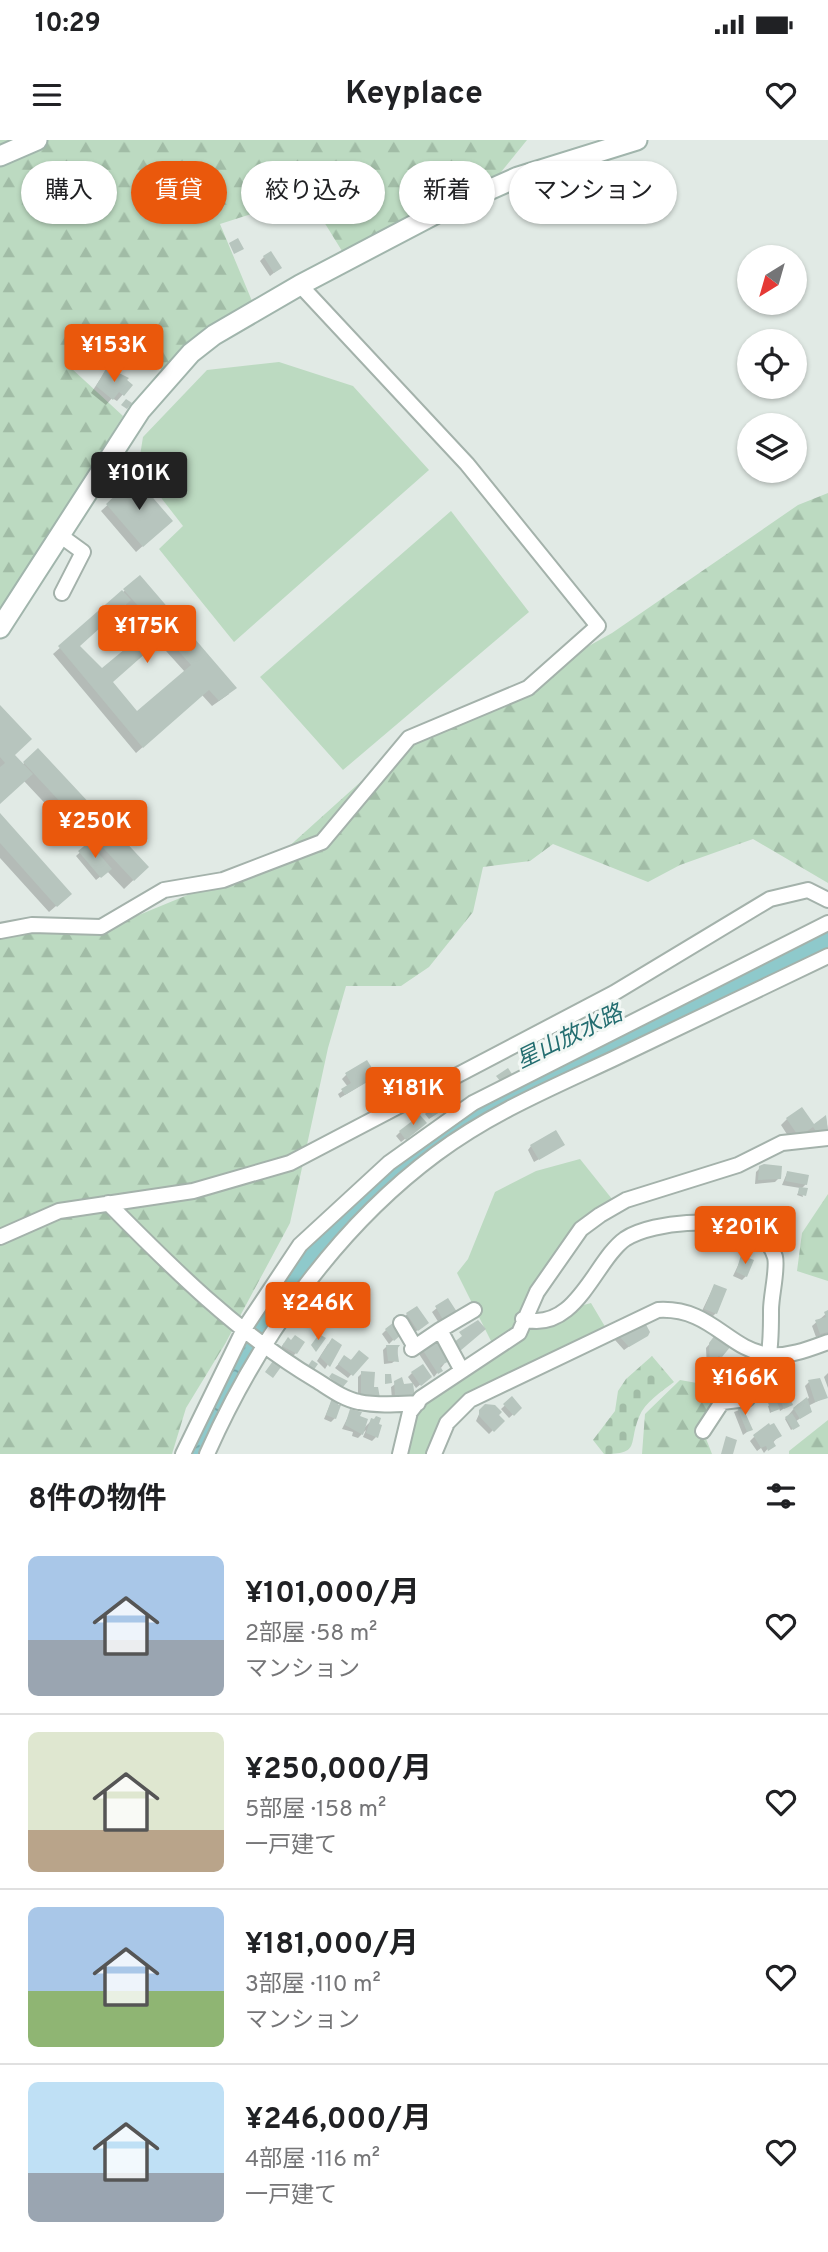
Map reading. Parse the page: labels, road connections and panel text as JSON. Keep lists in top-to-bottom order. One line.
{"water":["星山放水路"],"north":"bottom left","page":{"status":"10:29","header":"Keyplace","chip":["購入","賃貸","絞り込み","新着","マンション"],"price":["¥153K","¥101K","¥175K","¥250K","¥181K","¥201K","¥246K","¥166K"],"heading":"8件の物件","list":[{"name":"¥101,000/月","note":"2部屋 · 58 m² · マンション"},{"name":"¥250,000/月","note":"5部屋 · 158 m² · 一戸建て"},{"name":"¥181,000/月","note":"3部屋 · 110 m² · マンション"},{"name":"¥246,000/月","note":"4部屋 · 116 m² · 一戸建て"}]}}
